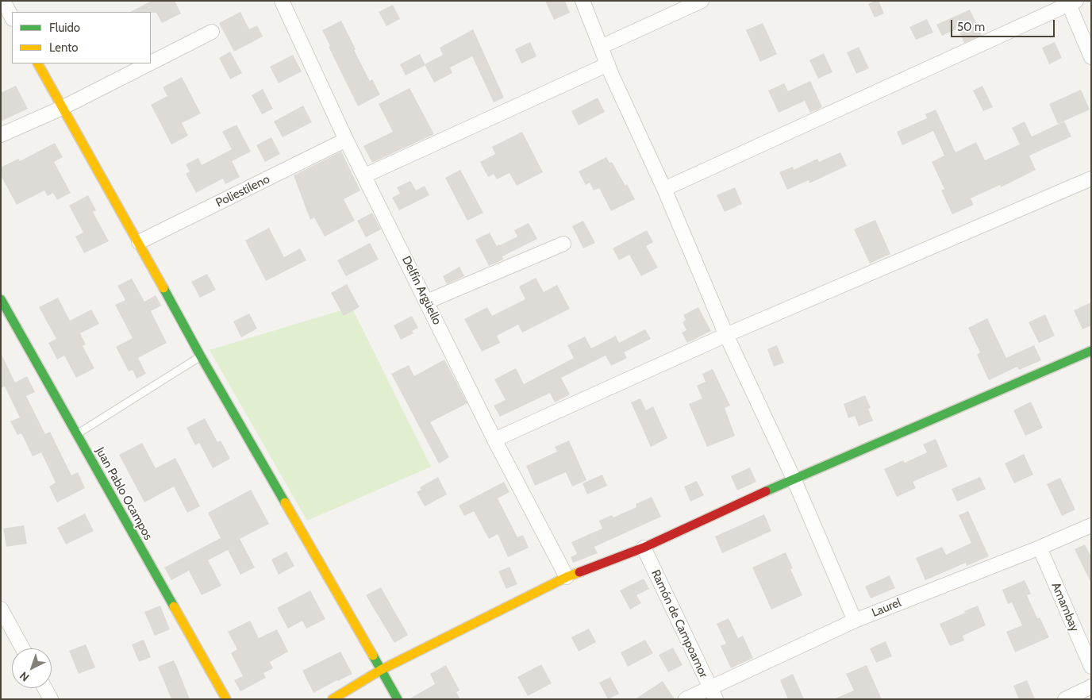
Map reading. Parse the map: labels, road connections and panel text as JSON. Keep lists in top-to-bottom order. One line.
{"streets":{"street":["Poliestileno","Delfín Argüello","Juan Pablo Ocampos","Amambay","Laurel","Ramón de Campoamor"]},"crossings":[["Poliestileno","Delfín Argüello"],["Amambay","Laurel"],["Laurel","Ramón de Campoamor"]],"legend":["Fluido","Lento"],"scale_bar":"50 m","north":"bottom left"}
